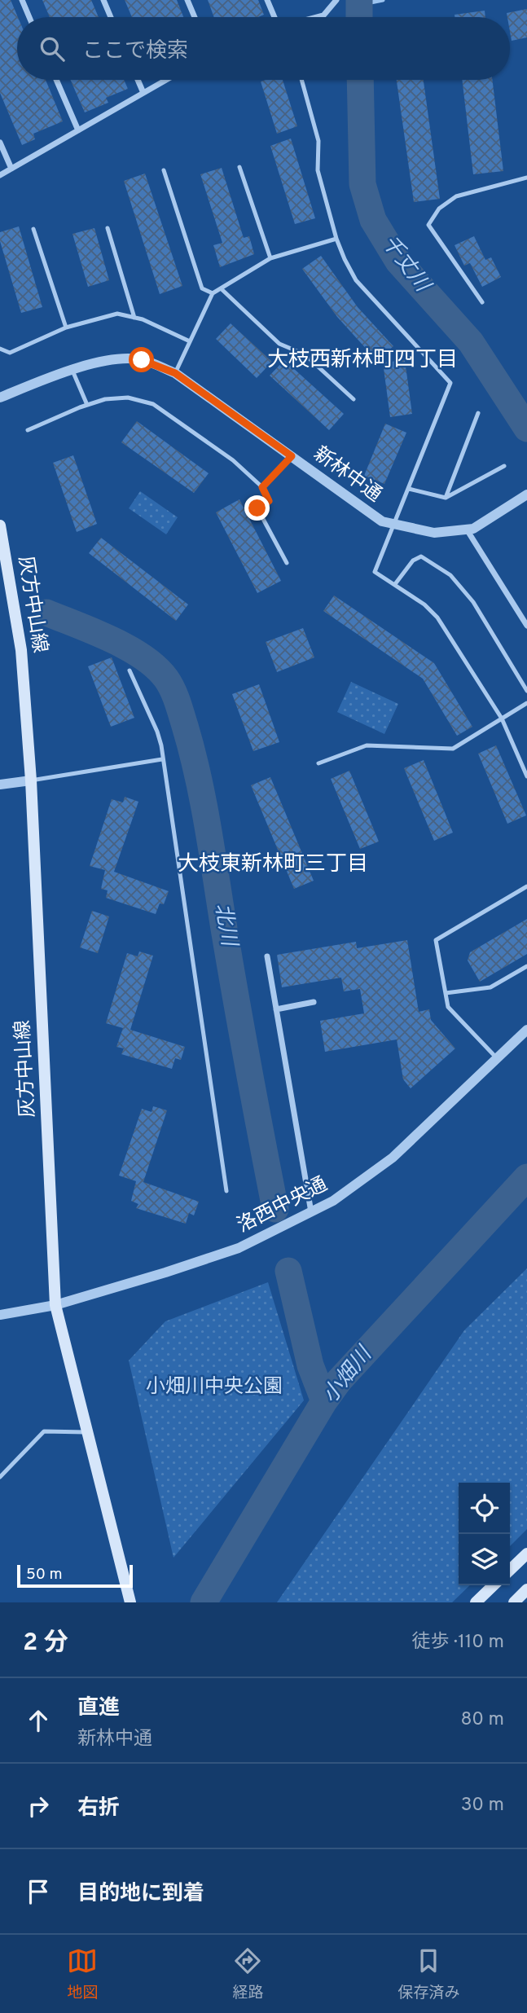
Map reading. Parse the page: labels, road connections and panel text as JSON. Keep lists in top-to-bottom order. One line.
{"streets":{"main road":["灰方中山線"],"street":["新林中通","洛西中央通"]},"crossings":[["灰方中山線","洛西中央通"]],"districts":["大枝西新林町四丁目","大枝東新林町三丁目"],"water":["千丈川","北川","小畑川"],"parks":["小畑川中央公園"],"scale_bar":"50 m","page":{"search":"ここで検索","scale":"50 m","heading":["2 分","徒歩 · 110 m"],"list":[["直進","新林中通","80 m"],["右折","30 m"],"目的地に到着"],"nav":["地図","経路","保存済み"]}}
